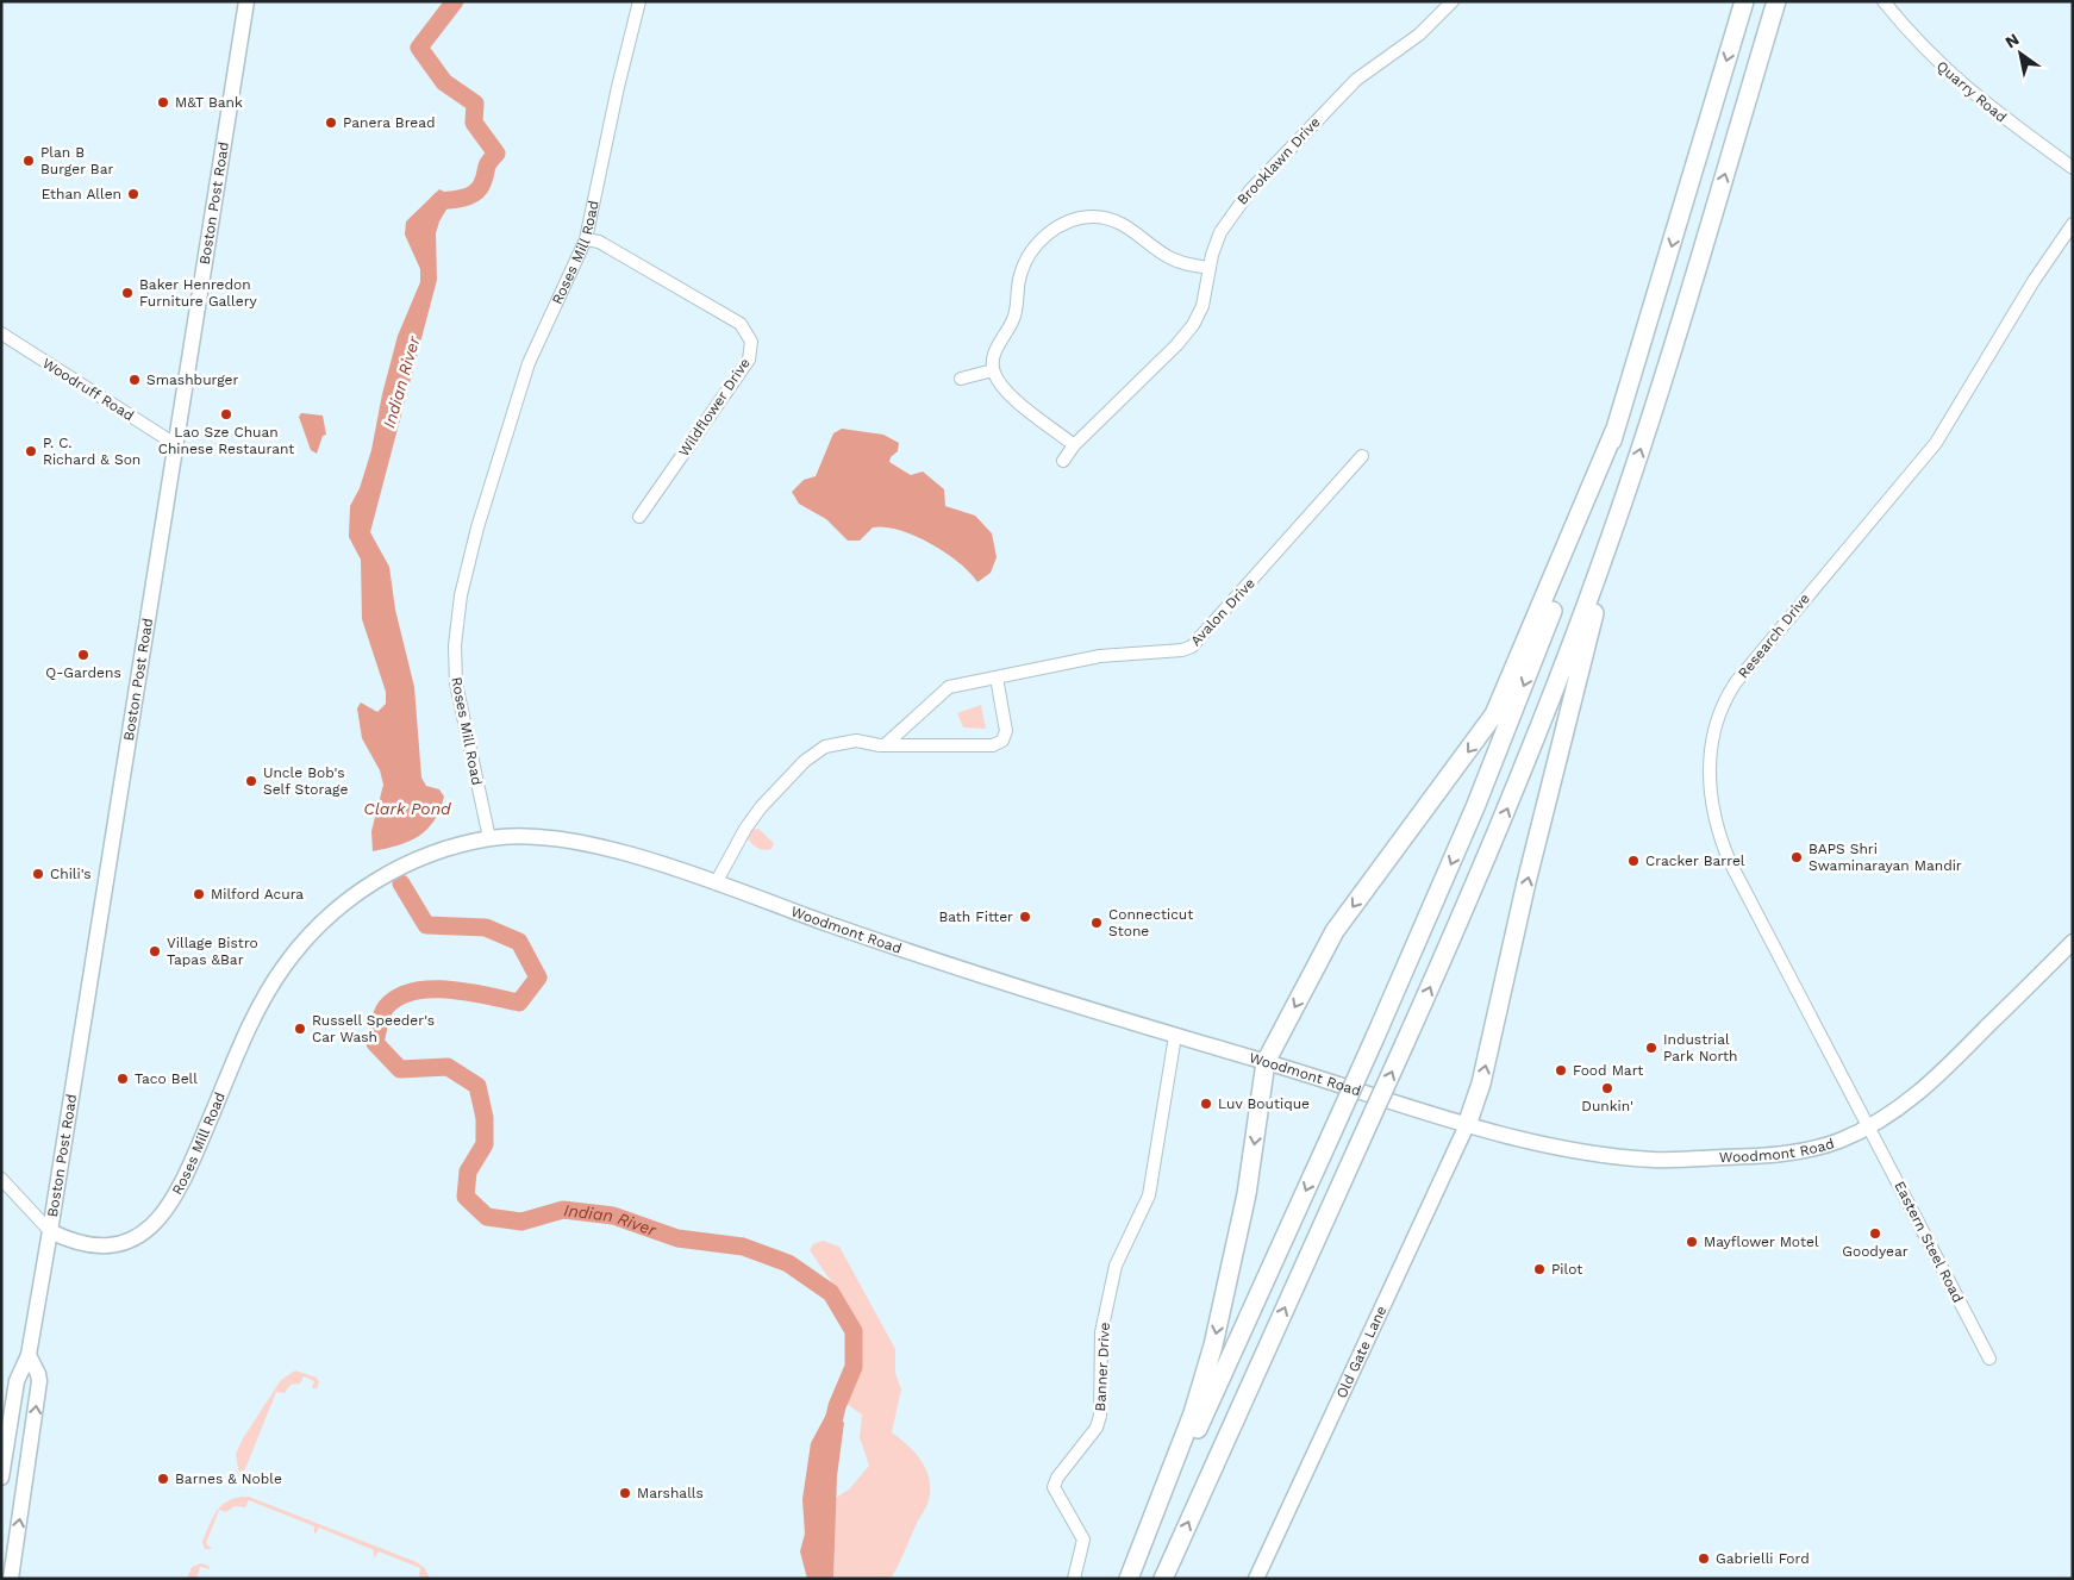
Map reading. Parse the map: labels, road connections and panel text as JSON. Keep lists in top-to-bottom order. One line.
{"streets":{"main road":["Boston Post Road","Roses Mill Road","Woodmont Road","Old Gate Lane"],"street":["Quarry Road","Brooklawn Drive","Woodruff Road","Wildflower Drive","Avalon Drive","Research Drive","Eastern Steel Road","Banner Drive"]},"crossings":[["Boston Post Road","Roses Mill Road"],["Boston Post Road","Woodruff Road"],["Roses Mill Road","Wildflower Drive"],["Roses Mill Road","Woodmont Road"],["Research Drive","Woodmont Road"],["Research Drive","Eastern Steel Road"],["Woodmont Road","Eastern Steel Road"],["Woodmont Road","Old Gate Lane"],["Woodmont Road","Banner Drive"]],"water":["Indian River","Clark Pond"],"places":["M&T Bank","Panera Bread","Plan B Burger Bar","Ethan Allen","Baker Henredon Furniture Gallery","Smashburger","Lao Sze Chuan Chinese Restaurant","P. C. Richard & Son","Q-Gardens","Uncle Bob's Self Storage","BAPS Shri Swaminarayan Mandir","Cracker Barrel","Chili's","Milford Acura","Bath Fitter","Connecticut Stone","Village Bistro Tapas &Bar","Russell Speeder's Car Wash","Industrial Park North","Food Mart","Taco Bell","Dunkin'","Luv Boutique","Goodyear","Mayflower Motel","Pilot","Barnes & Noble","Marshalls","Gabrielli Ford"],"north":"top left"}
